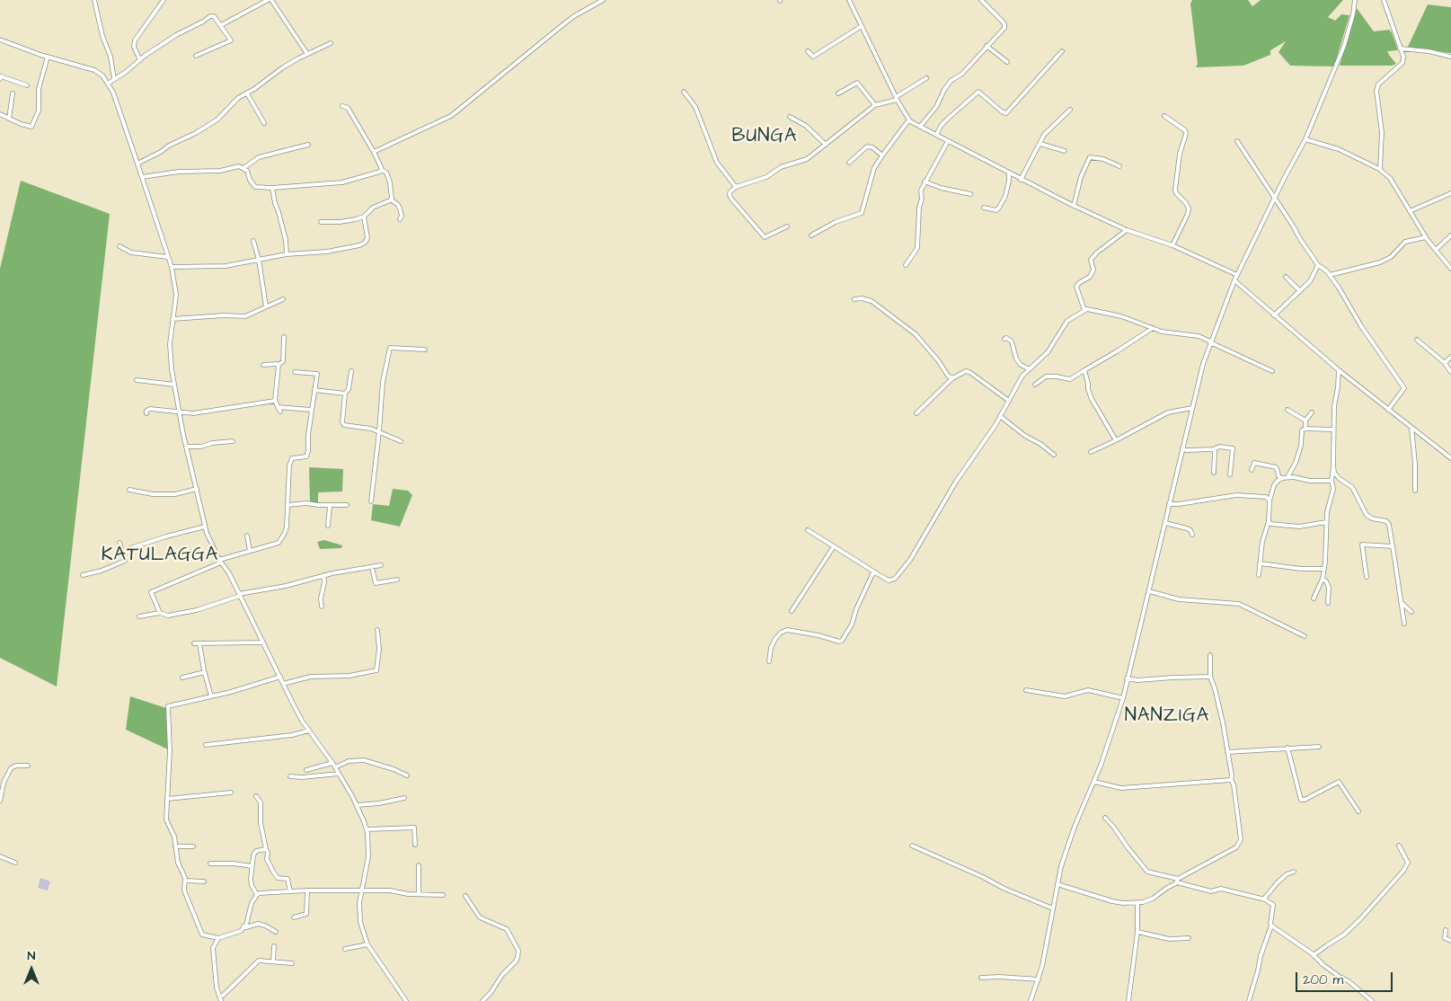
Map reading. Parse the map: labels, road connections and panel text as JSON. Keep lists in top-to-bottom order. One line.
{"districts":["BUNGA","KATULAGGA","NANZIGA"],"scale_bar":"200 m","north":"top"}
